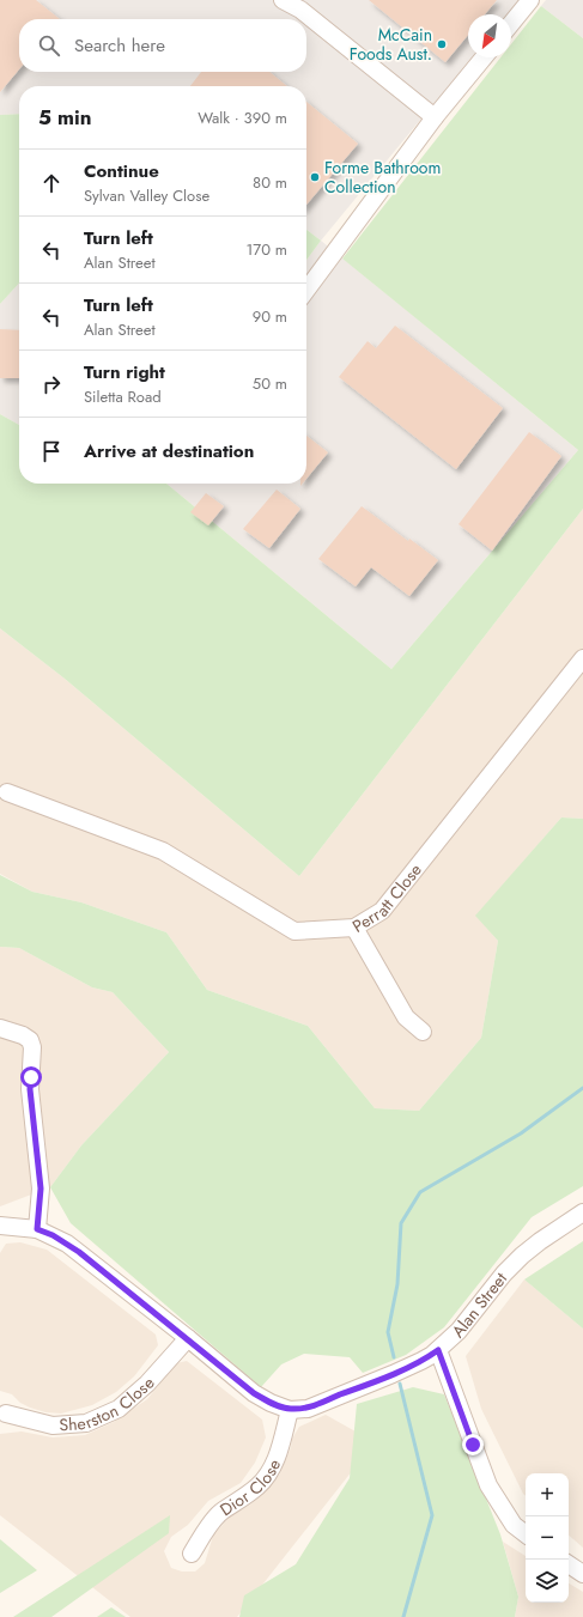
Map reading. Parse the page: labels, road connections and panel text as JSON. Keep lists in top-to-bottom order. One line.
{"streets":{"street":["Perratt Close","Alan Street","Sherston Close","Dior Close"]},"crossings":[["Alan Street","Dior Close"]],"places":["McCain Foods Aust.","Forme Bathroom Collection"],"north":"bottom left","page":{"search":"Search here","heading":["5 min","Walk · 390 m"],"list":[["Continue","Sylvan Valley Close","80 m"],["Turn left","Alan Street","170 m"],["Turn left","Alan Street","90 m"],["Turn right","Siletta Road","50 m"],"Arrive at destination"],"map_buttons":["+","−"]}}
